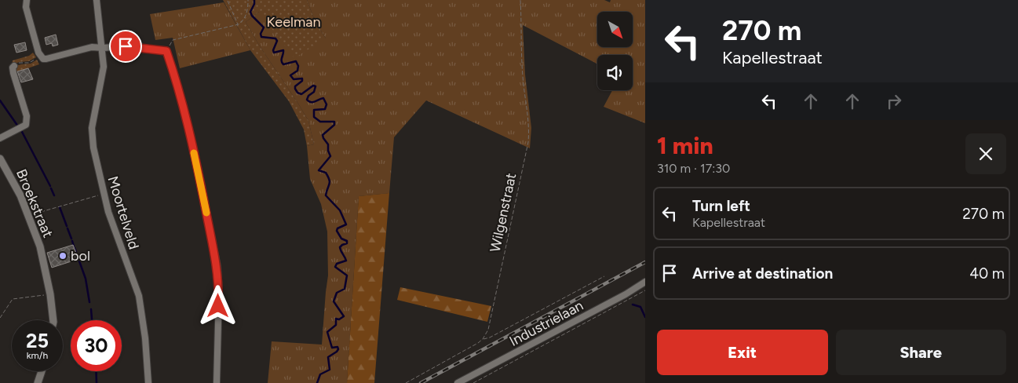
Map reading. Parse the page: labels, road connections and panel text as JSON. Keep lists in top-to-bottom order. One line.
{"streets":{"street":["Broekstraat","Moortelveld","Industrielaan"],"path":["Wilgenstraat"]},"parks":["Keelman"],"places":["bol"],"north":"bottom right","page":{"turn":["270 m","Kapellestraat"],"heading":["1 min","310 m · 17:30"],"list":[{"name":"Turn left","note":"Kapellestraat","value":"270 m"},{"name":"Arrive at destination","value":"40 m"}],"speed":"25 km/h","limit":"30","buttons":["Exit","Share"]}}
